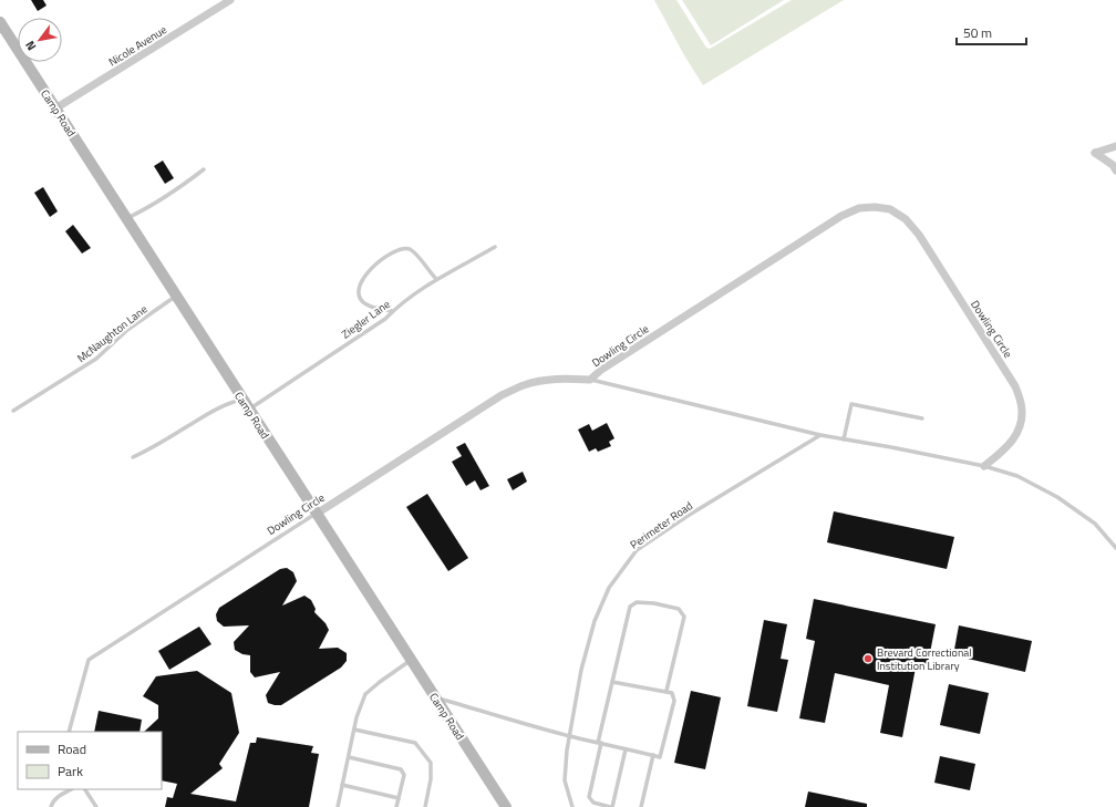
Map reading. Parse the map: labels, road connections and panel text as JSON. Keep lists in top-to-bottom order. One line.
{"streets":{"street":["Nicole Avenue","Camp Road","Dowling Circle"],"lane":["Ziegler Lane","McNaughton Lane","Perimeter Road"]},"crossings":[["Nicole Avenue","Camp Road"],["Camp Road","Ziegler Lane"],["Camp Road","Dowling Circle"],["Camp Road","McNaughton Lane"]],"places":["Brevard Correctional Institution Library"],"legend":["Road","Park"],"scale_bar":"50 m","north":"bottom left"}
